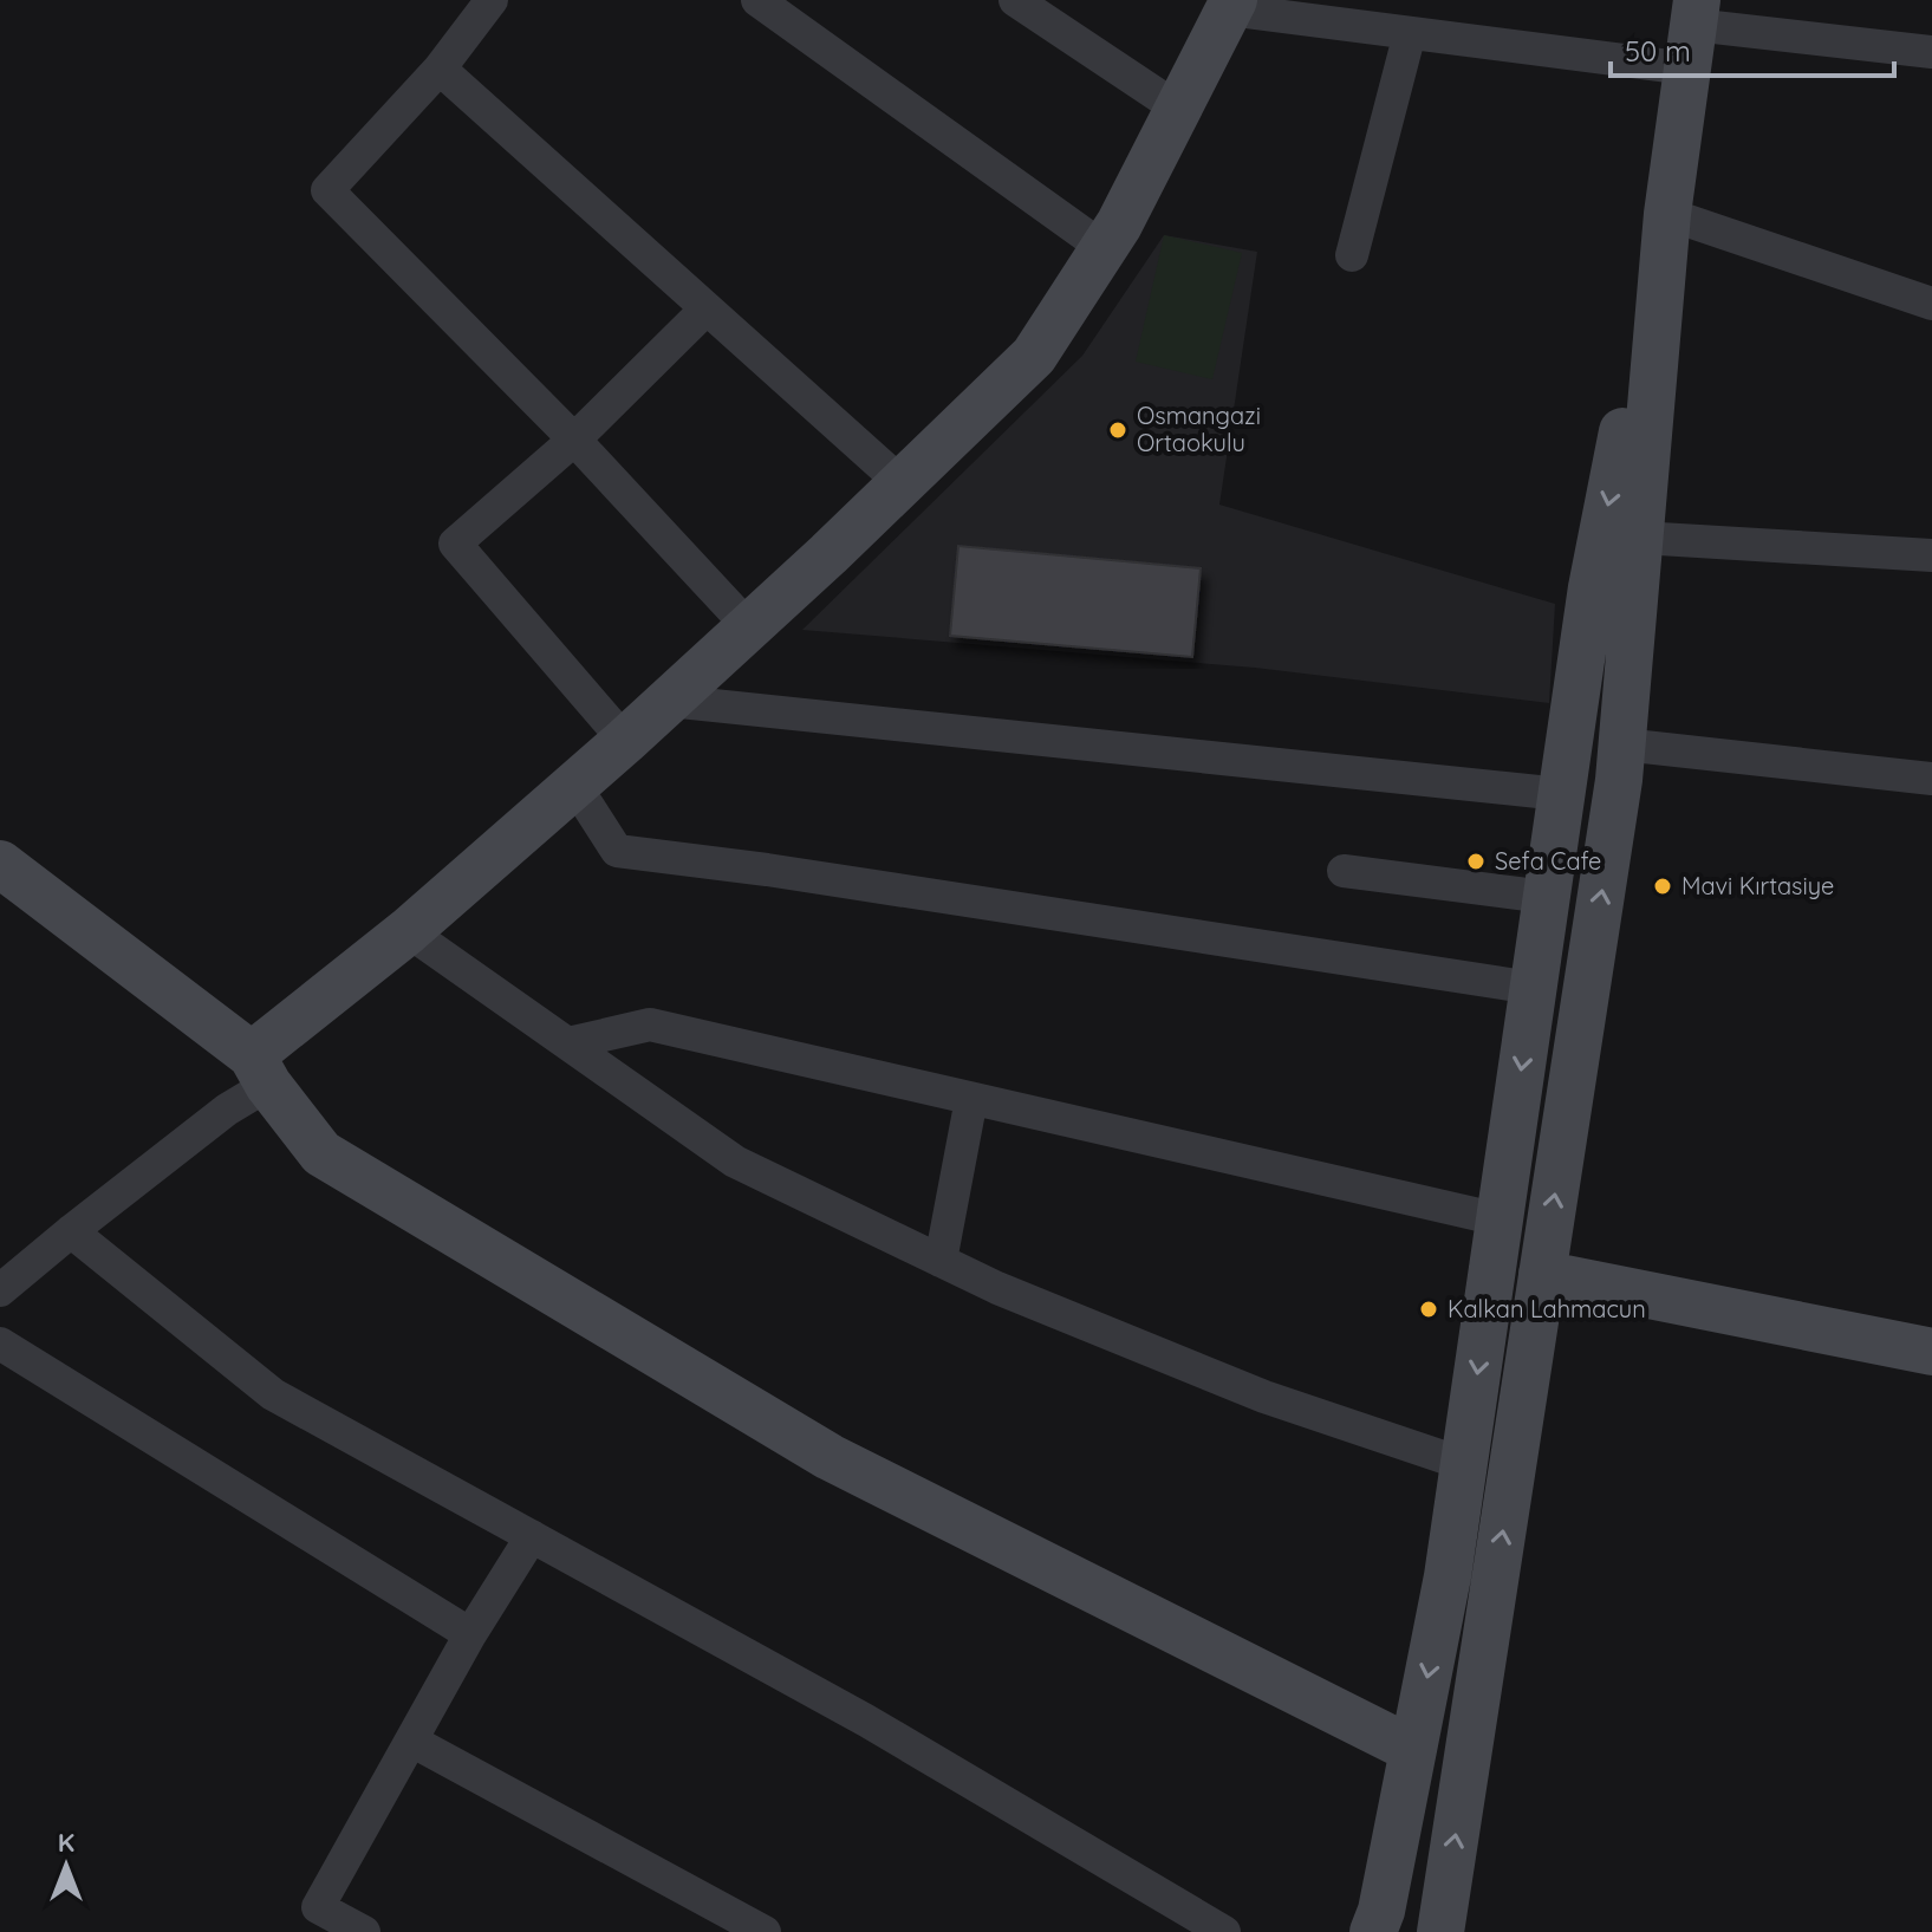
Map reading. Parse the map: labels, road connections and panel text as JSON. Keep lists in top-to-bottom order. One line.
{"places":["Osmangazi Ortaokulu","Sefa Cafe","Mavi Kırtasiye","Kalkan Lahmacun"],"scale_bar":"50 m","north":"top"}
